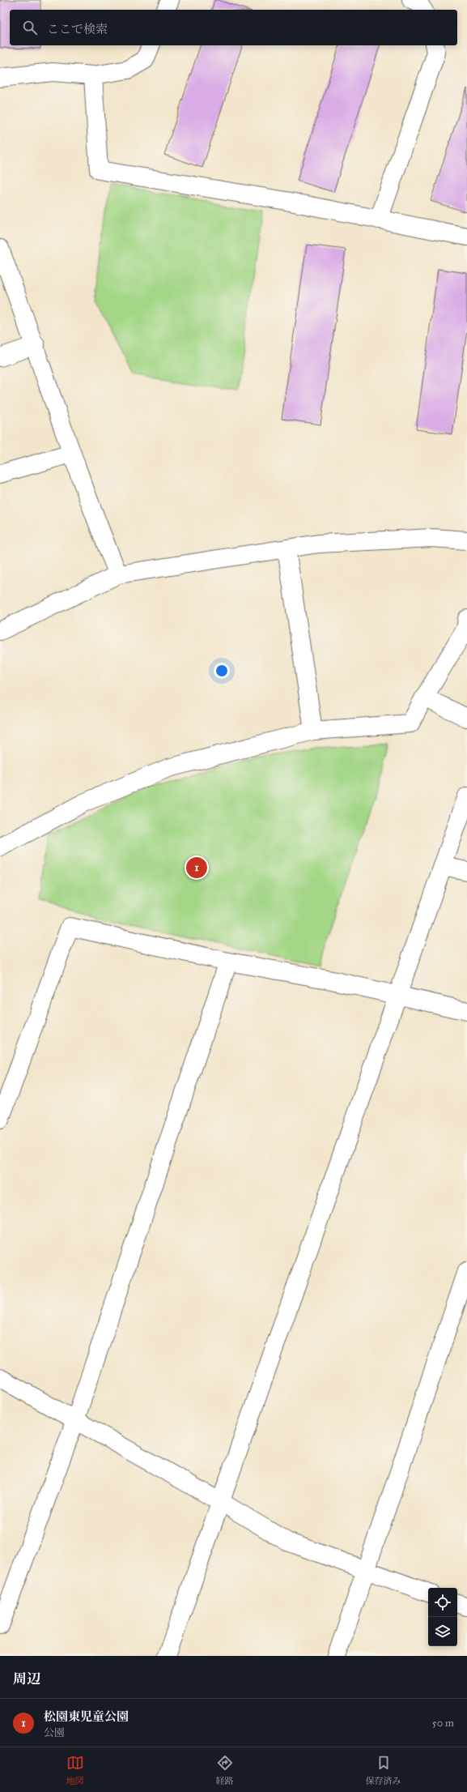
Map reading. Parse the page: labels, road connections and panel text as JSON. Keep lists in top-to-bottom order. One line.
{"page":{"search":"ここで検索","pins":"1","heading":"周辺","list":[{"mark":"1","name":"松園東児童公園","note":"公園","value":"50 m"}],"nav":["地図","経路","保存済み"]}}
